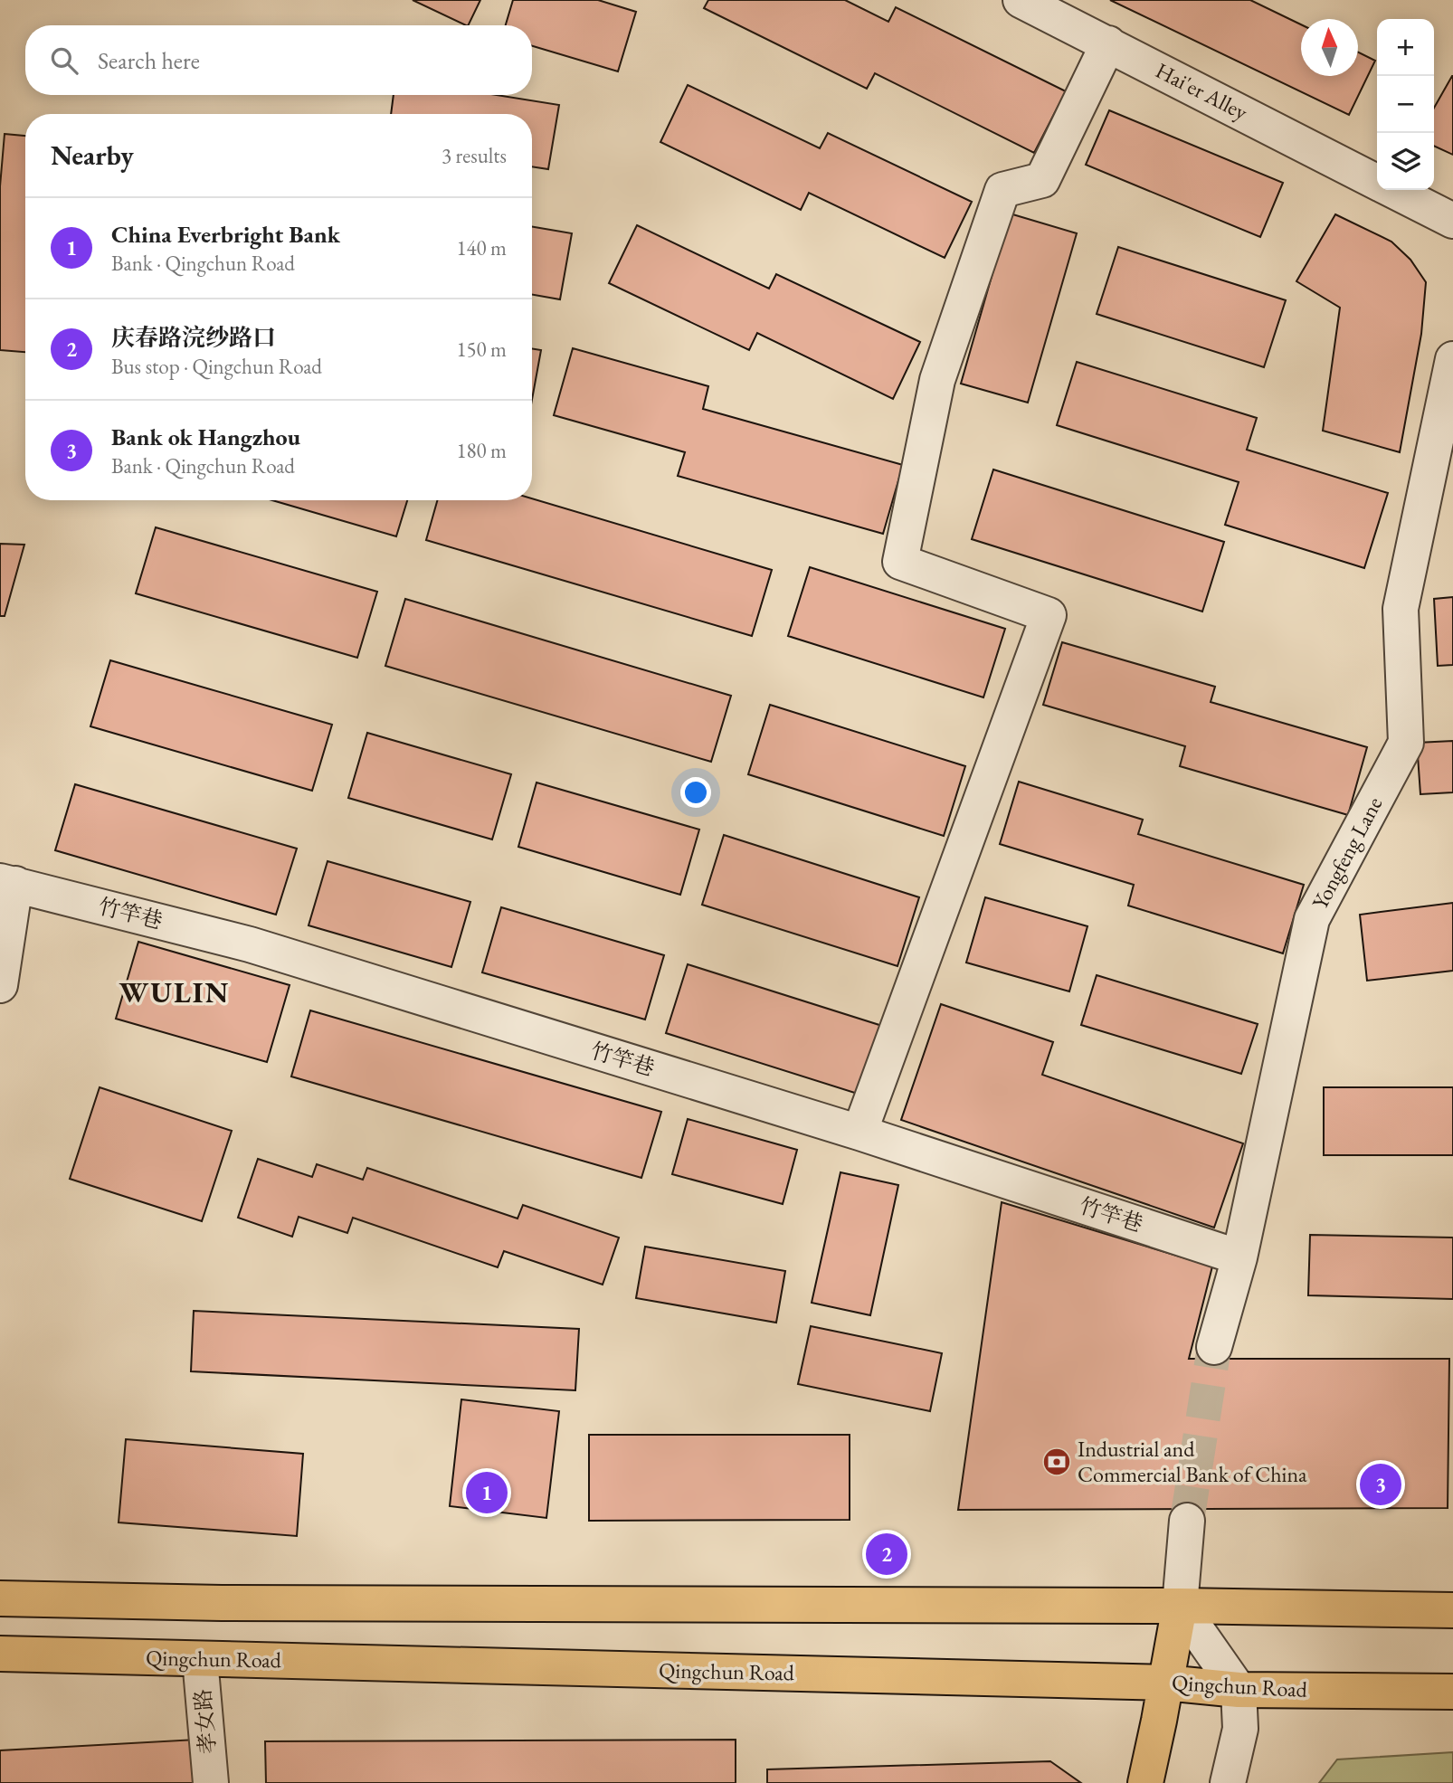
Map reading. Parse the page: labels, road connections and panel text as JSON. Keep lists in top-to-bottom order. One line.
{"streets":{"main road":["Qingchun Road"],"street":["Hai'er Alley","Yongfeng Lane","竹竿巷","孝女路"]},"crossings":[["Yongfeng Lane","竹竿巷"],["Qingchun Road","孝女路"]],"districts":["WULIN"],"places":{"bank":["Industrial and Commercial Bank of China"]},"north":"top","page":{"map_buttons":["+","−"],"search":"Search here","heading":["Nearby","3 results"],"list":[{"mark":"1","name":"China Everbright Bank","note":"Bank · Qingchun Road","value":"140 m"},{"mark":"2","name":"庆春路浣纱路口","note":"Bus stop · Qingchun Road","value":"150 m"},{"mark":"3","name":"Bank ok Hangzhou","note":"Bank · Qingchun Road","value":"180 m"}],"pins":["3","1","2"]}}
